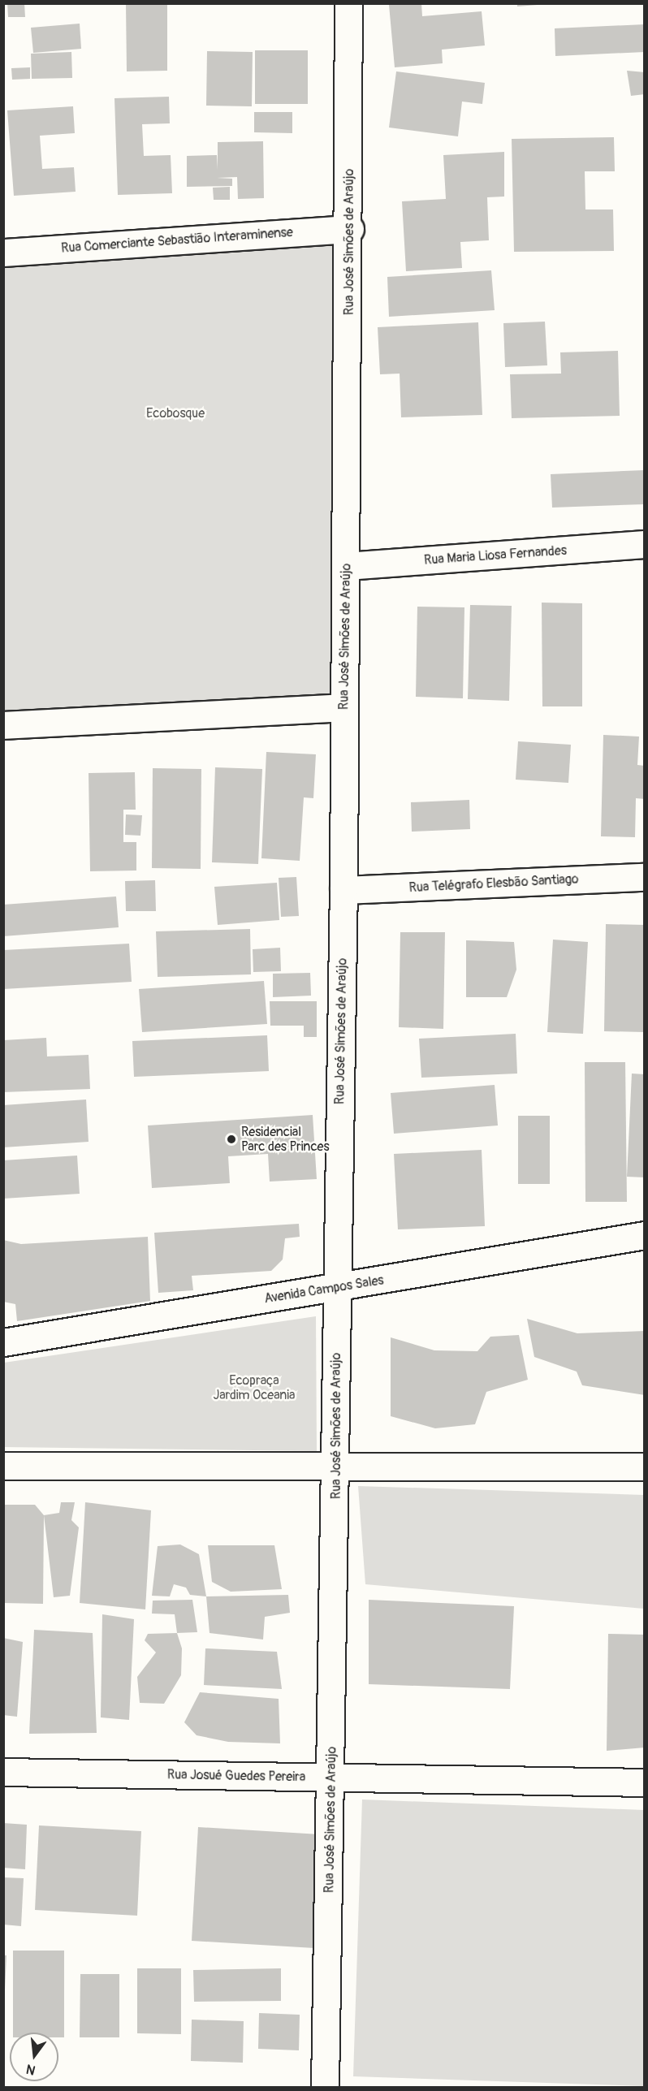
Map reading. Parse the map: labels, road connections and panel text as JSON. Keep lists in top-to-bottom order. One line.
{"streets":{"street":["Rua Comerciante Sebastião Interaminense","Rua José Simões de Araújo","Rua Maria Liosa Fernandes","Rua Telégrafo Elesbão Santiago","Avenida Campos Sales","Rua Josué Guedes Pereira"]},"crossings":[["Rua Comerciante Sebastião Interaminense","Rua José Simões de Araújo"],["Rua José Simões de Araújo","Rua Maria Liosa Fernandes"],["Rua José Simões de Araújo","Rua Telégrafo Elesbão Santiago"],["Rua José Simões de Araújo","Avenida Campos Sales"],["Rua José Simões de Araújo","Rua Josué Guedes Pereira"]],"parks":["Ecobosque","Ecopraça Jardim Oceania"],"places":["Residencial Parc des Princes"],"north":"bottom"}
